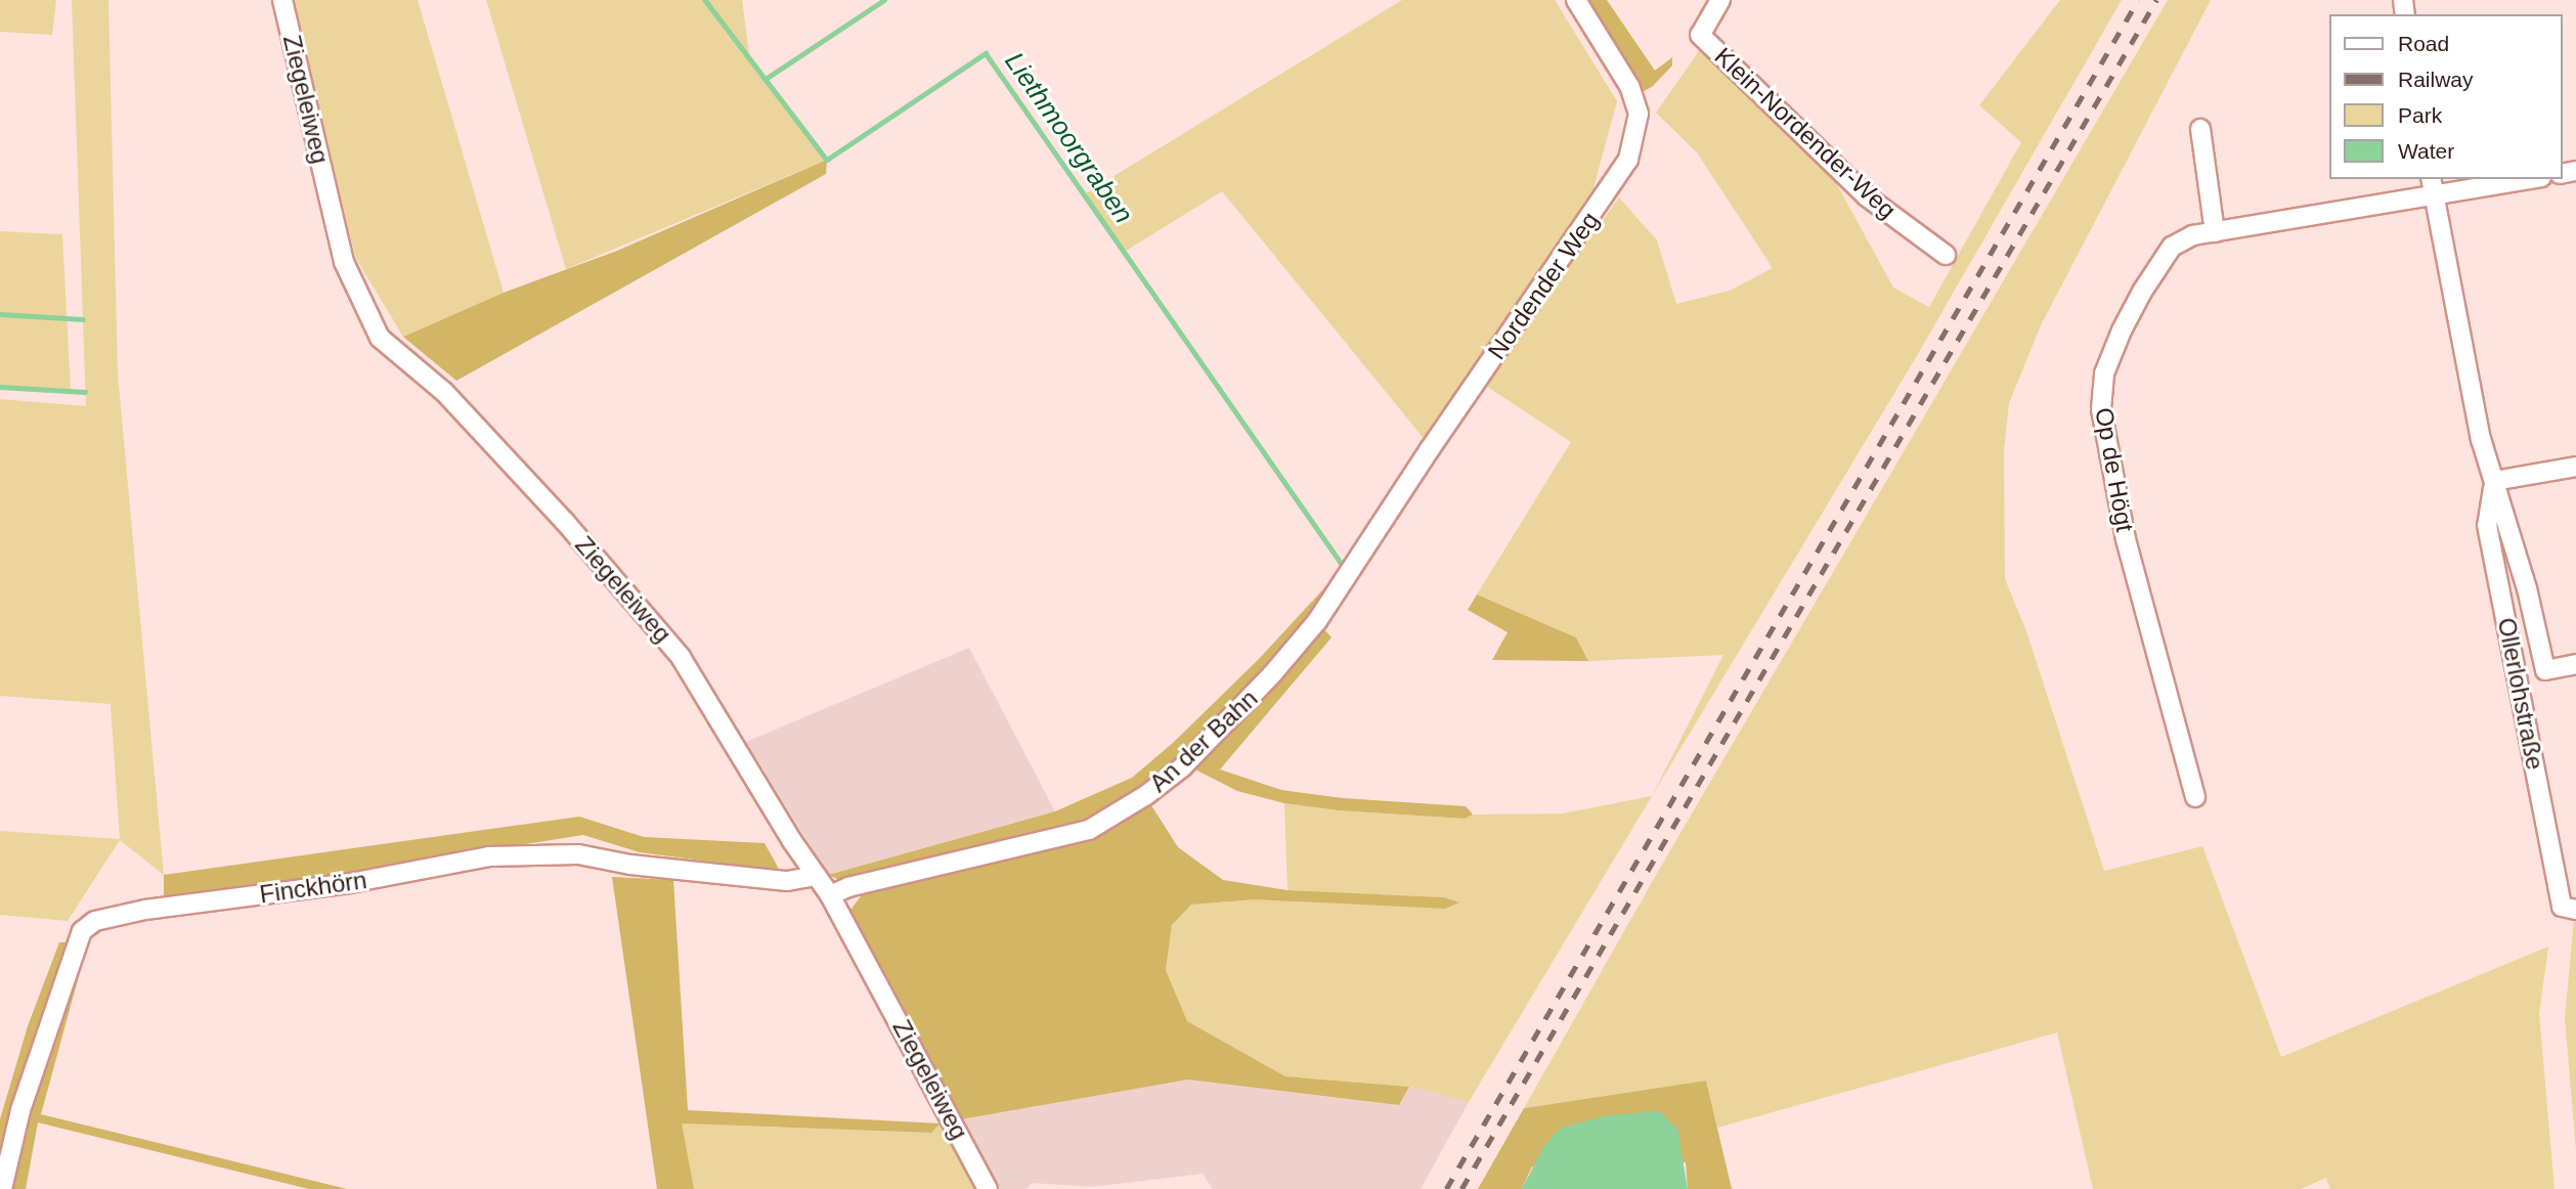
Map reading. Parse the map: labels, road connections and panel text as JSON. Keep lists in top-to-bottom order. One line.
{"streets":{"street":["Ziegeleiweg","Klein-Nordender-Weg","Nordender Weg","Op de Högt","Ollerlohstraße","An der Bahn","Finckhörn"]},"crossings":[["Ziegeleiweg","An der Bahn"],["Ziegeleiweg","Finckhörn"],["Nordender Weg","An der Bahn"],["Op de Högt","Ollerlohstraße"]],"water":["Liethmoorgraben"],"legend":["Road","Railway","Park","Water"]}
